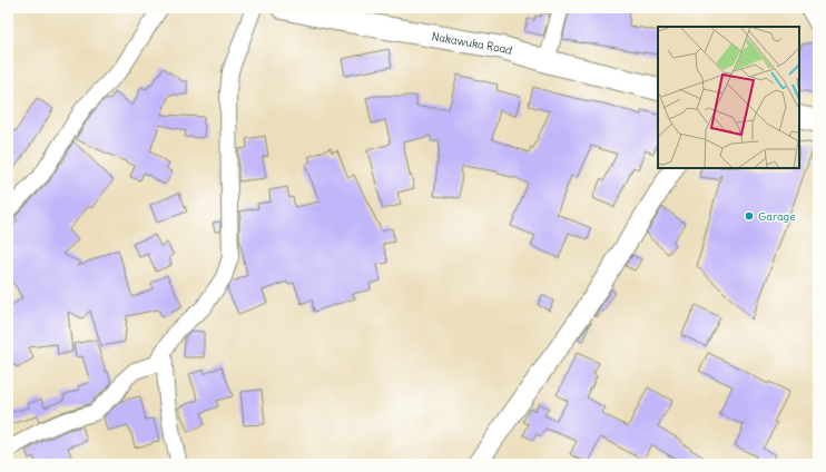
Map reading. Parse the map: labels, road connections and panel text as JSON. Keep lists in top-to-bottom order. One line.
{"streets":{"main road":["Nakawuka Road"]},"places":["Garage"]}
